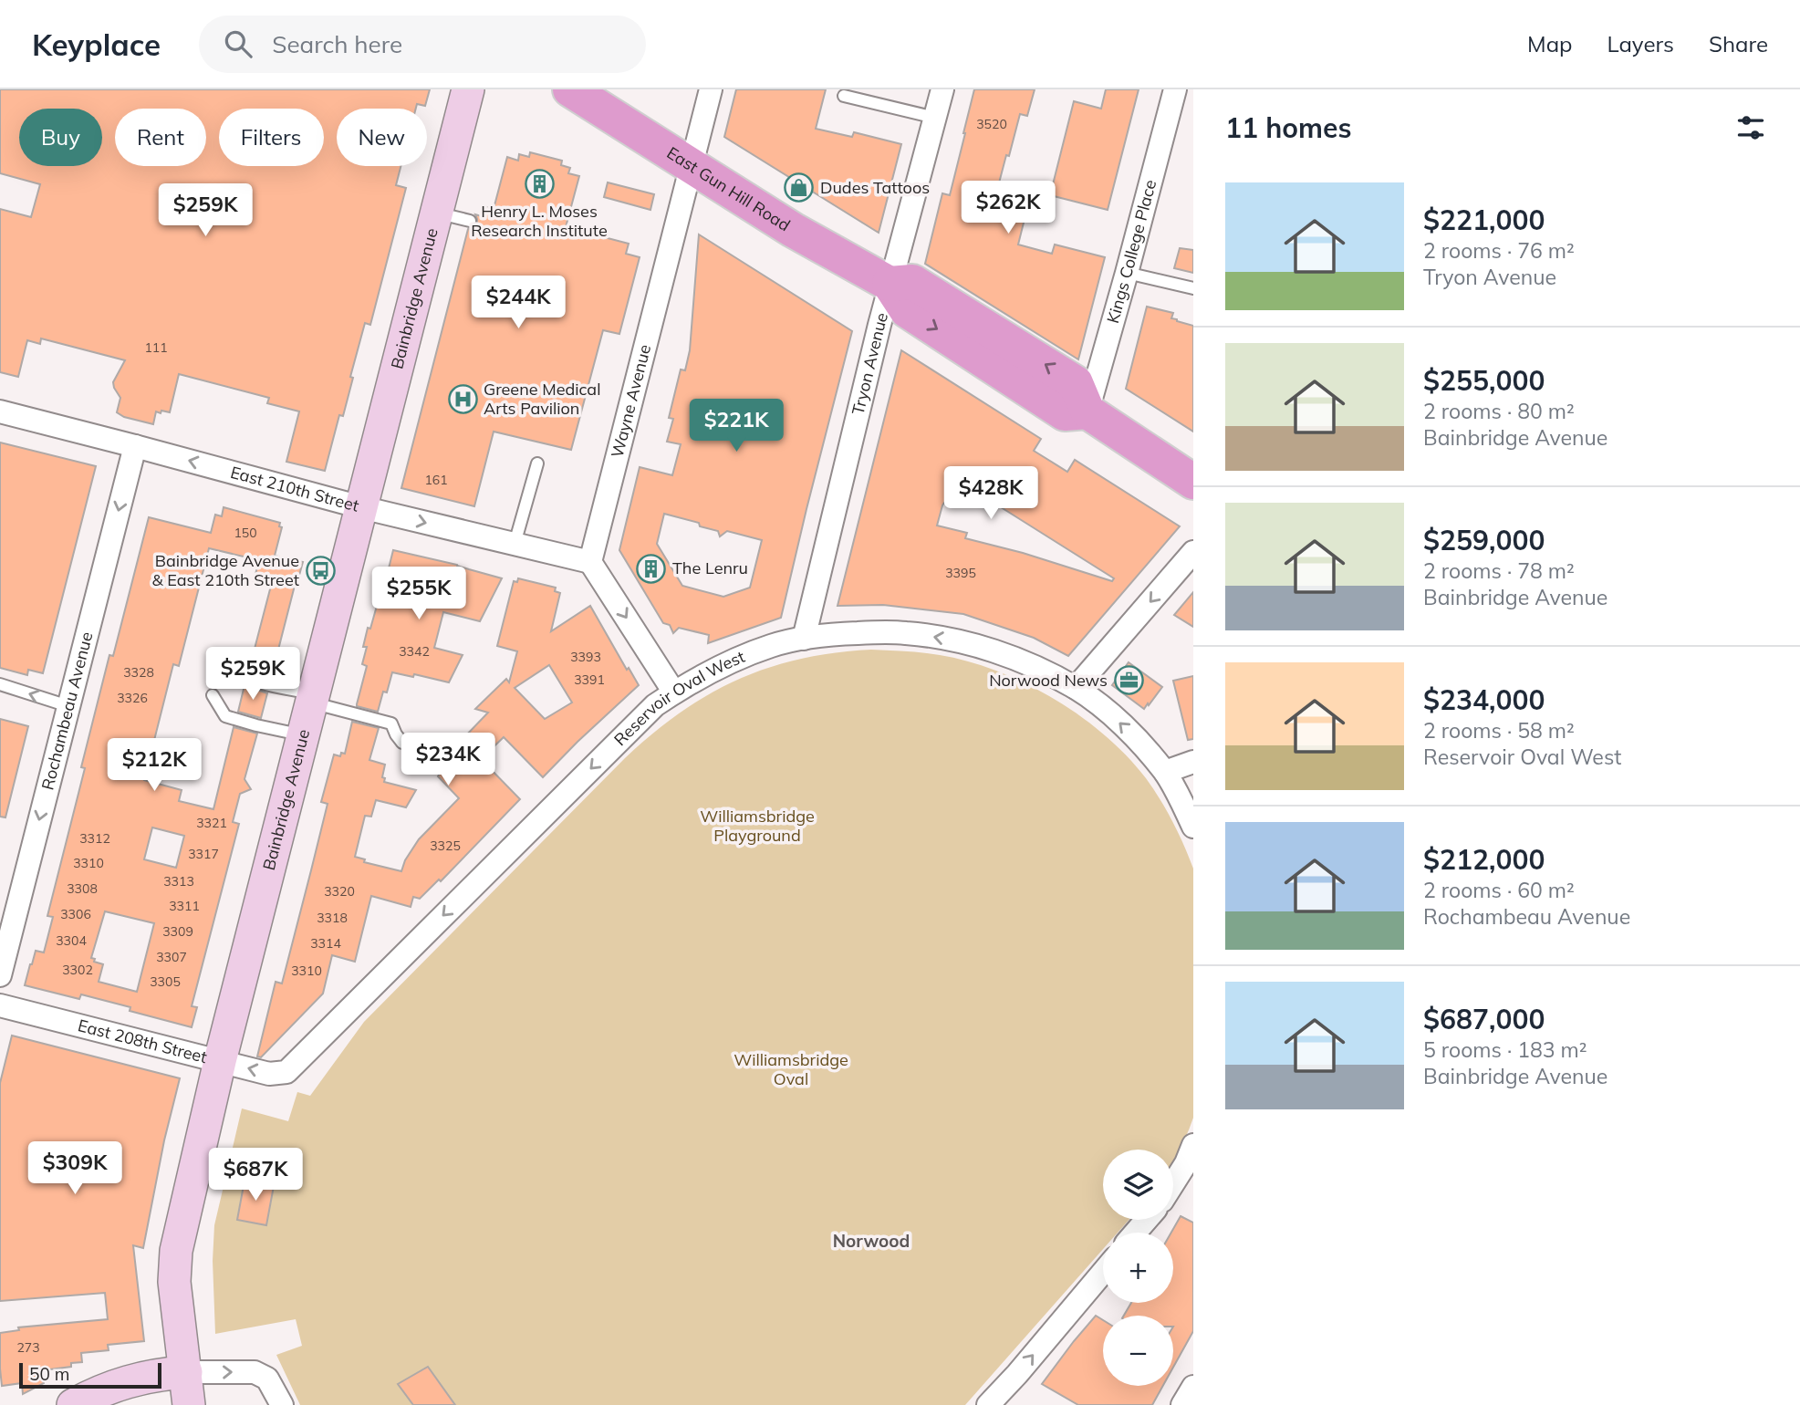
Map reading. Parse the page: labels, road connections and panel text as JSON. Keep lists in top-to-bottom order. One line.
{"streets":{"main road":["East Gun Hill Road","Bainbridge Avenue"],"street":["Kings College Place","Tryon Avenue","Wayne Avenue","East 210th Street","Reservoir Oval West","Rochambeau Avenue","East 208th Street"]},"crossings":[["East Gun Hill Road","Kings College Place"],["East Gun Hill Road","Tryon Avenue"],["East Gun Hill Road","Wayne Avenue"],["Bainbridge Avenue","East 210th Street"],["Bainbridge Avenue","East 208th Street"],["Tryon Avenue","Reservoir Oval West"],["Wayne Avenue","East 210th Street"],["East 210th Street","Rochambeau Avenue"],["Reservoir Oval West","East 208th Street"]],"one_way":["Reservoir Oval West","Rochambeau Avenue"],"districts":["Norwood"],"parks":["Williamsbridge Playground","Williamsbridge Oval"],"places":{"building":["Henry L. Moses Research Institute","The Lenru"],"shop":["Dudes Tattoos"],"hospital":["Greene Medical Arts Pavilion"],"bus stop":["Bainbridge Avenue & East 210th Street"],"office":["Norwood News"]},"house_numbers":["3520","111","161","150","3395","3342","3393","3328","3391","3326","3321","3312","3325","3317","3310","3313","3308","3320","3311","3306","3318","3309","3304","3314","3307","3302","3310","3305","273"],"scale_bar":"50 m","page":{"header":"Keyplace","search":"Search here","nav":["Map","Layers","Share"],"heading":"11 homes","chip":["Buy","Rent","Filters","New"],"list":[{"name":"$221,000","note":"2 rooms · 76 m² · Tryon Avenue"},{"name":"$255,000","note":"2 rooms · 80 m² · Bainbridge Avenue"},{"name":"$259,000","note":"2 rooms · 78 m² · Bainbridge Avenue"},{"name":"$234,000","note":"2 rooms · 58 m² · Reservoir Oval West"},{"name":"$212,000","note":"2 rooms · 60 m² · Rochambeau Avenue"},{"name":"$687,000","note":"5 rooms · 183 m² · Bainbridge Avenue"}],"price":["$262K","$259K","$244K","$221K","$428K","$255K","$259K","$234K","$212K","$309K","$687K"],"map_buttons":["+","−"],"scale":"50 m"}}
